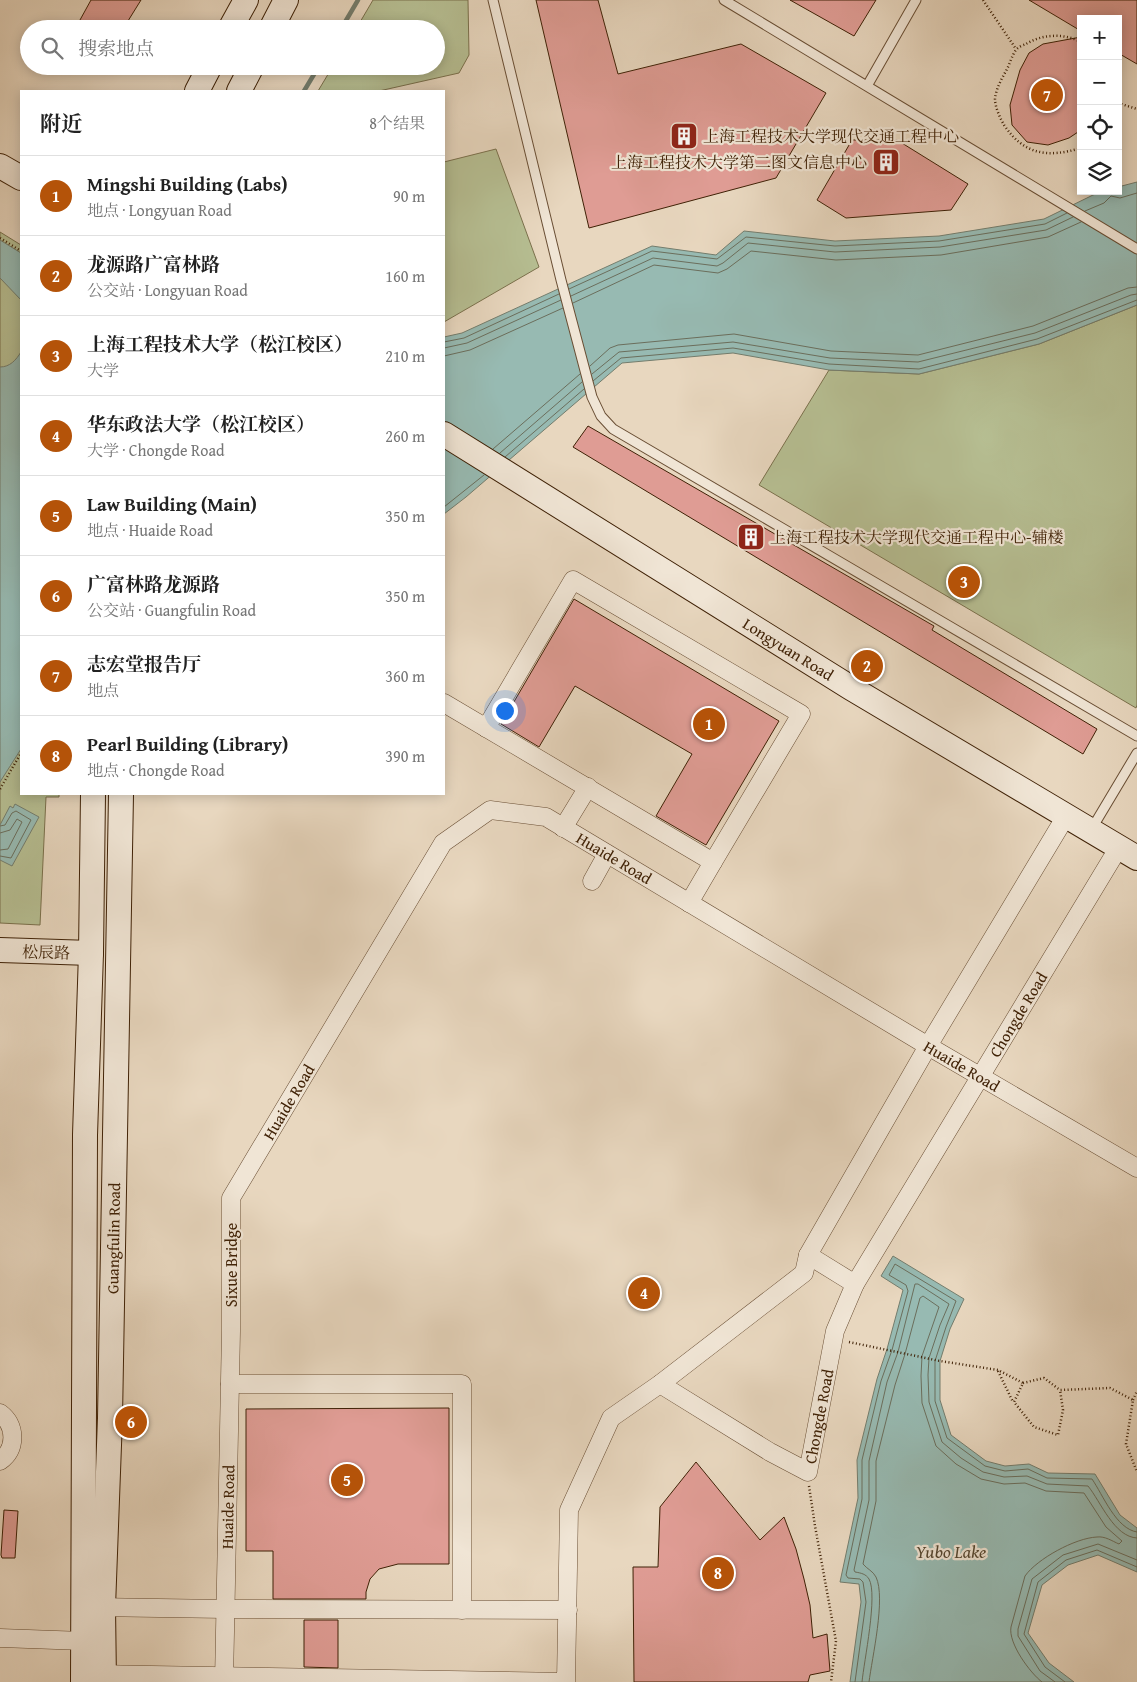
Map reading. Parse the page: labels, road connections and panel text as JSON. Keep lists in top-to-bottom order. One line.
{"streets":{"main road":["Longyuan Road","松辰路","Guangfulin Road"],"street":["Huaide Road","Chongde Road","Sixue Bridge"]},"crossings":[["Longyuan Road","Chongde Road"],["Huaide Road","Chongde Road"],["Huaide Road","Sixue Bridge"],["松辰路","Guangfulin Road"]],"water":["Yubo Lake"],"places":{"building":["上海工程技术大学现代交通工程中心","上海工程技术大学第二图文信息中心","上海工程技术大学现代交通工程中心-辅楼"]},"page":{"map_buttons":["+","−"],"search":"搜索地点","pins":["7","3","2","1","4","6","5","8"],"heading":["附近","8个结果"],"list":[{"mark":"1","name":"Mingshi Building (Labs)","note":"地点 · Longyuan Road","value":"90 m"},{"mark":"2","name":"龙源路广富林路","note":"公交站 · Longyuan Road","value":"160 m"},{"mark":"3","name":"上海工程技术大学（松江校区）","note":"大学","value":"210 m"},{"mark":"4","name":"华东政法大学（松江校区）","note":"大学 · Chongde Road","value":"260 m"},{"mark":"5","name":"Law Building (Main)","note":"地点 · Huaide Road","value":"350 m"},{"mark":"6","name":"广富林路龙源路","note":"公交站 · Guangfulin Road","value":"350 m"},{"mark":"7","name":"志宏堂报告厅","note":"地点","value":"360 m"},{"mark":"8","name":"Pearl Building (Library)","note":"地点 · Chongde Road","value":"390 m"}]}}
